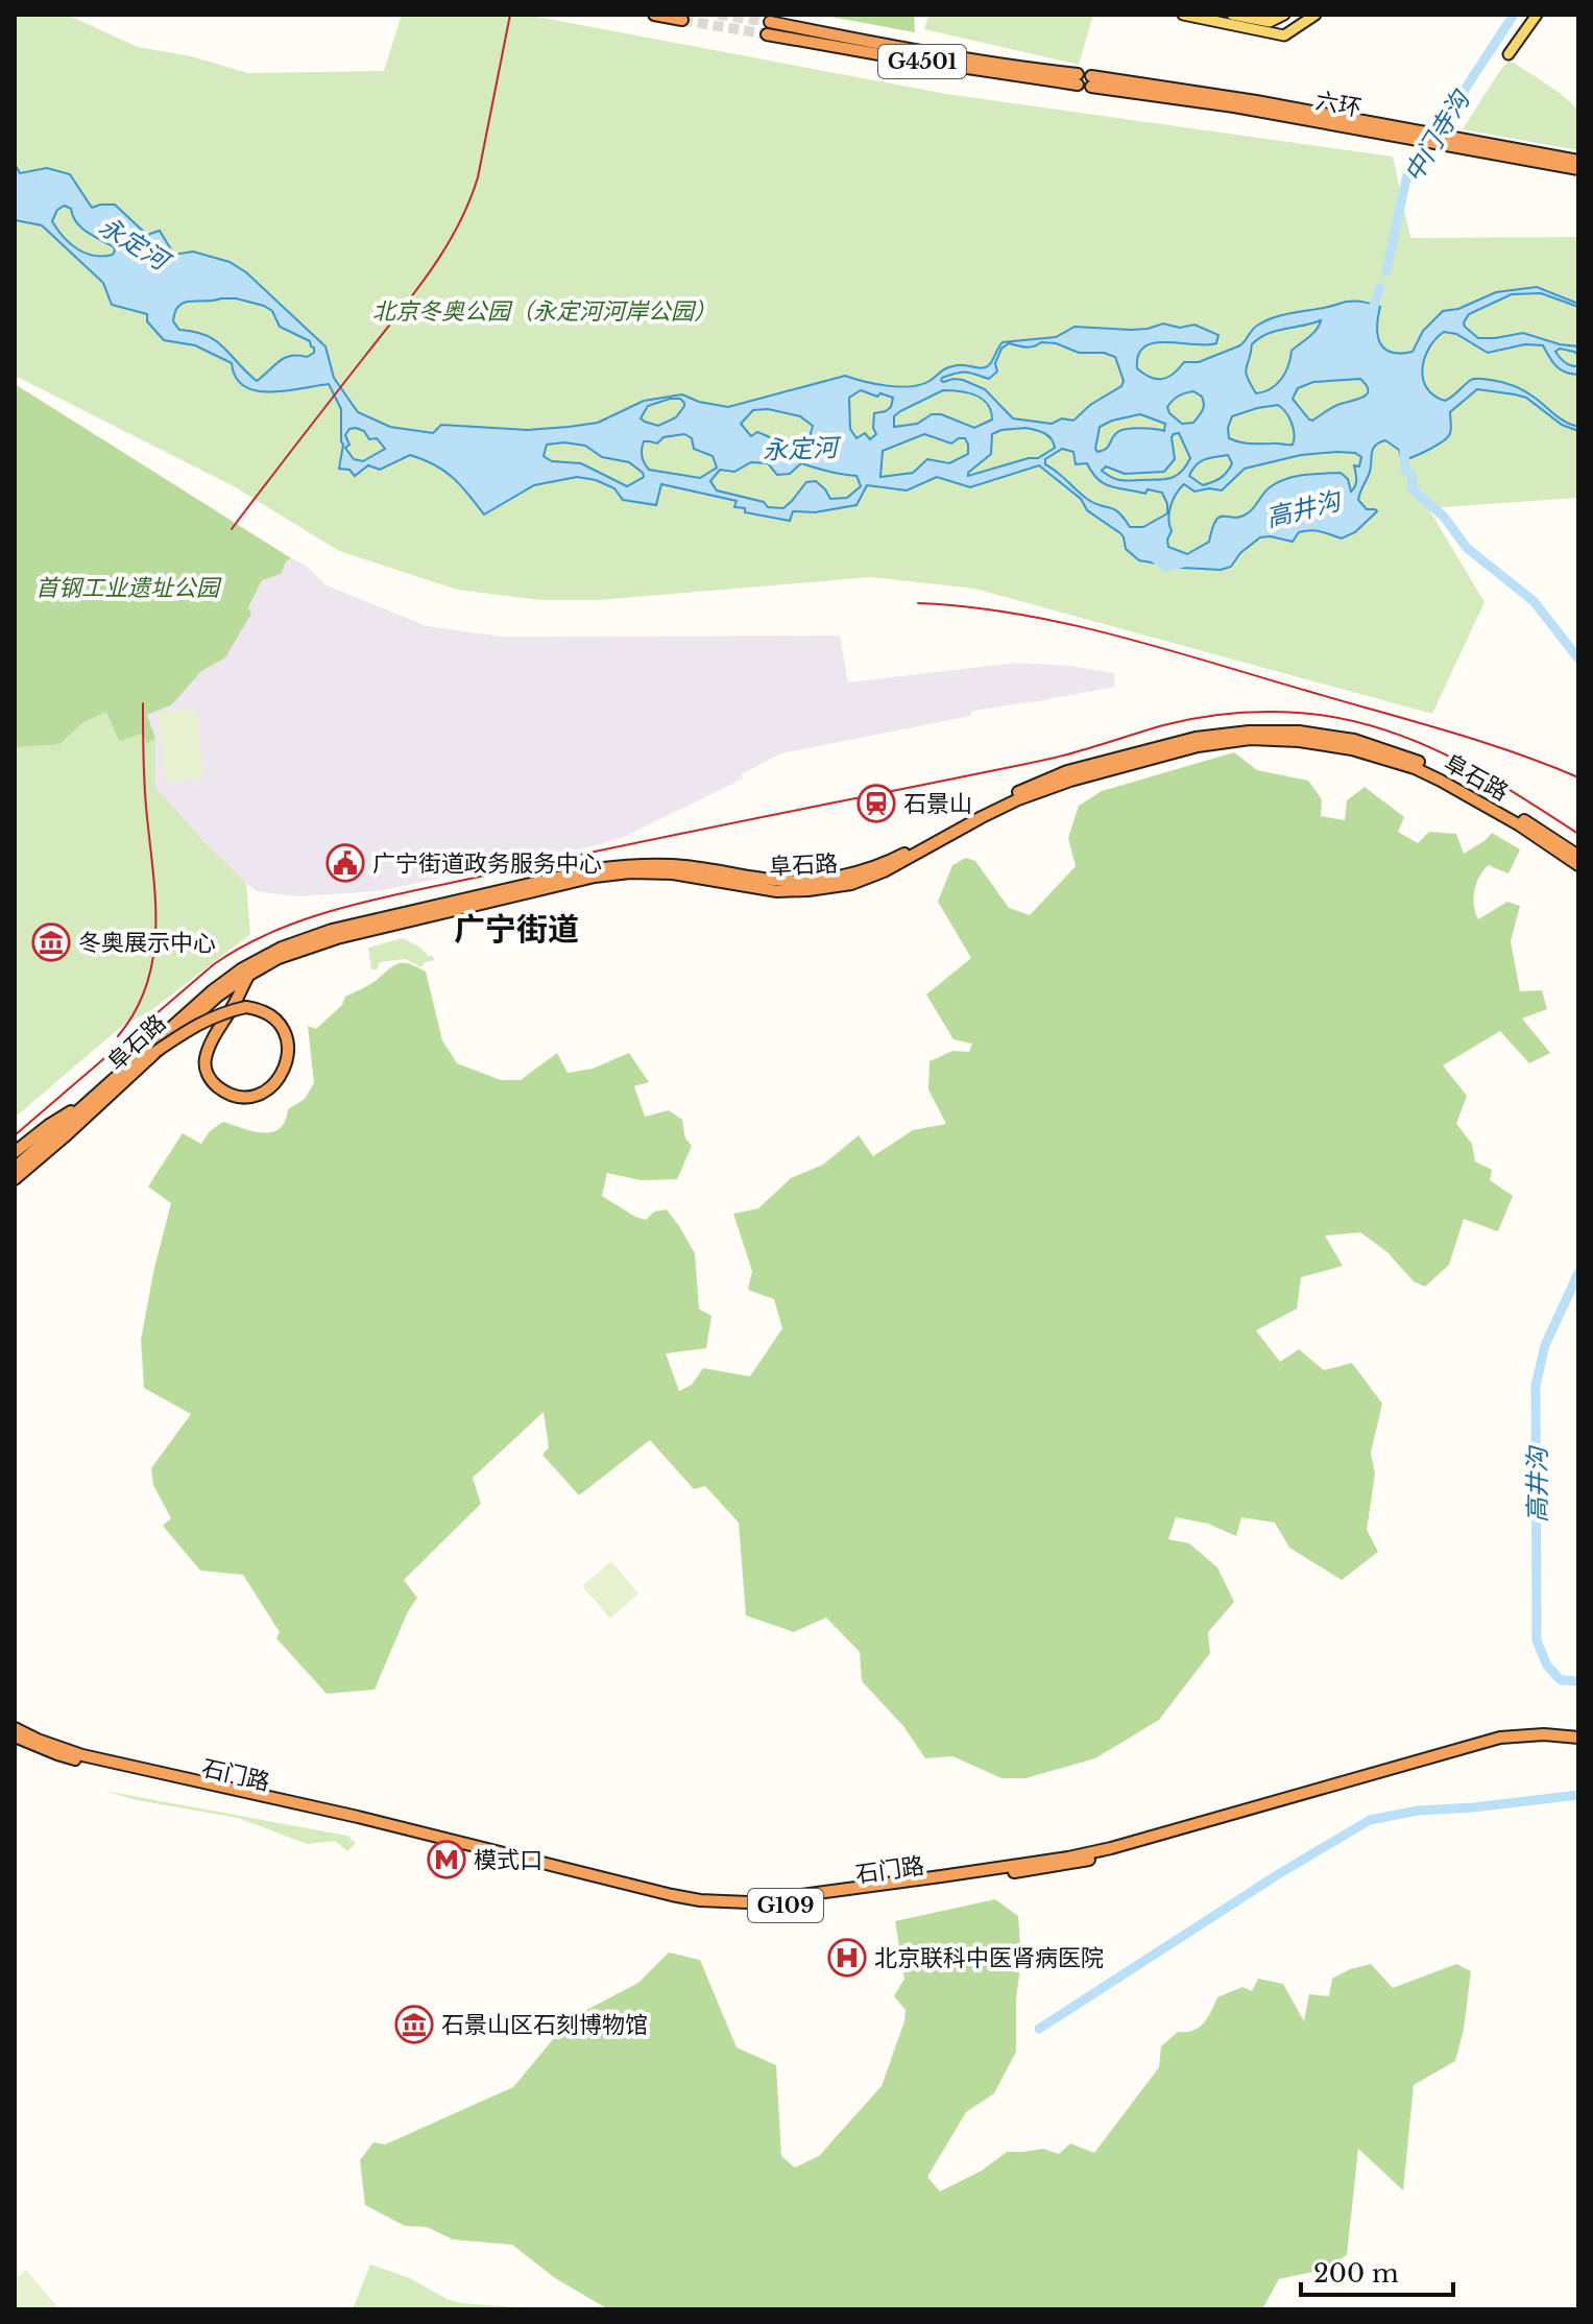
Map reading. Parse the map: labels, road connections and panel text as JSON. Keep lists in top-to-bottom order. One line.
{"streets":{"highway":["G4501","六环","阜石路","石门路","G109"]},"crossings":[["石门路","G109"]],"districts":["广宁街道"],"water":["中门寺沟","永定河","高井沟"],"parks":["北京冬奥公园（永定河河岸公园）","首钢工业遗址公园"],"places":{"station":["石景山"],"public building":["广宁街道政务服务中心"],"museum":["冬奥展示中心","石景山区石刻博物馆"],"metro station":["模式口"],"hospital":["北京联科中医肾病医院"]},"scale_bar":"200 m"}
